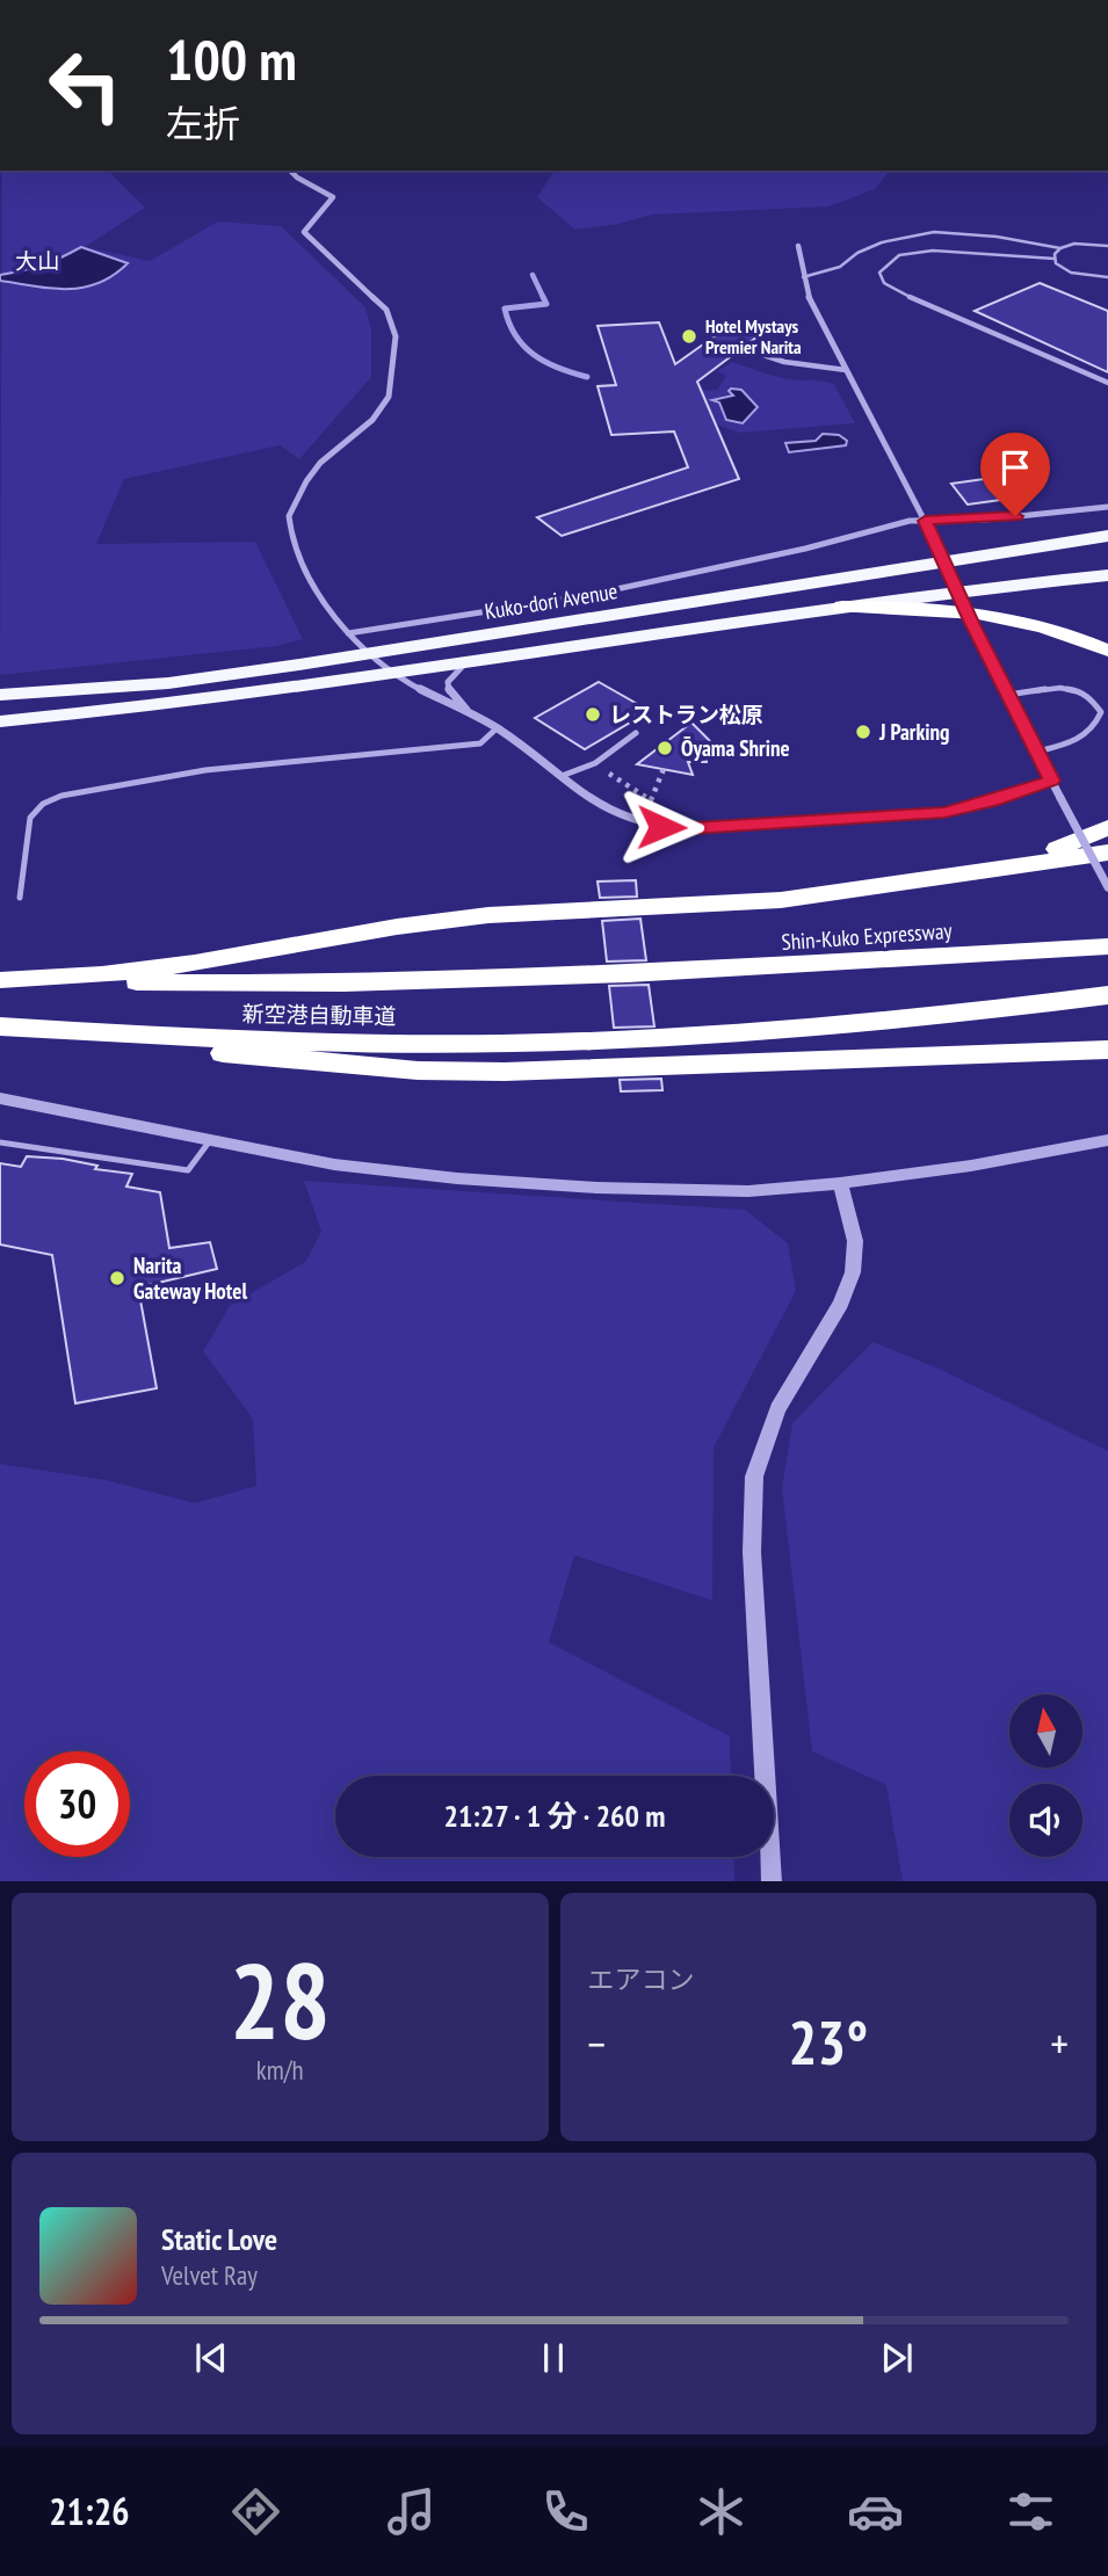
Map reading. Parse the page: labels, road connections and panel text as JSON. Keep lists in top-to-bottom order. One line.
{"streets":{"highway":["Kuko-dori Avenue","新空港自動車道"]},"districts":["大山"],"places":["Hotel Mystays Premier Narita","レストラン松原","J Parking","Ōyama Shrine","Narita Gateway Hotel"],"north":"top","page":{"turn":["100 m","左折"],"limit":"30","trip":"21:27 · 1 分 · 260 m","tile":[["28","km/h"],"エアコン"],"heat":["−","23°","+"],"song":["Static Love","Velvet Ray"],"tabs":"21:26"}}
